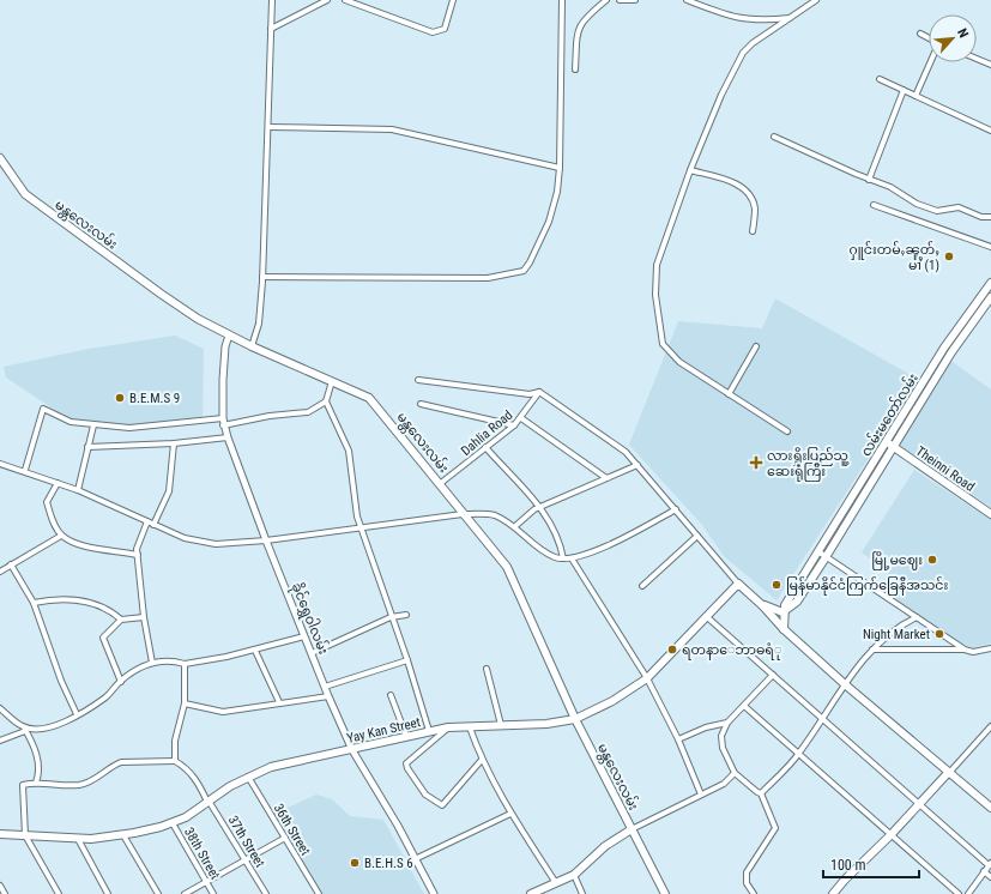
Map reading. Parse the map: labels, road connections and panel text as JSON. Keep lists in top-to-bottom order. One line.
{"streets":{"main road":["မန္တလေးလမ်း","လမ်းမတော်လမ်း","Theinni Road","Yay Kan Street"],"street":["Dahlia Road","ခိုင်ရွှေဝါလမ်း","36th Street","37th Street","38th Street"]},"crossings":[["မန္တလေးလမ်း","Dahlia Road"],["မန္တလေးလမ်း","ခိုင်ရွှေဝါလမ်း"],["မန္တလေးလမ်း","Yay Kan Street"],["လမ်းမတော်လမ်း","Theinni Road"],["ခိုင်ရွှေဝါလမ်း","Yay Kan Street"],["Yay Kan Street","36th Street"],["Yay Kan Street","37th Street"],["Yay Kan Street","38th Street"]],"places":{"other":["ႁူင်းတမ်ႇၼူတ်ႇ မၢႆ (1)","B.E.M.S 9","မြို့မဈေး","မြန်မာနိုင်ငံကြက်ခြေနီအသင်း","Night Market","ရတနာေဘာဓရံု","B.E.H.S 6"],"health":["လားရှိုးပြည်သူ့ ဆေးရုံကြီး"]},"scale_bar":"100 m","north":"top right"}
